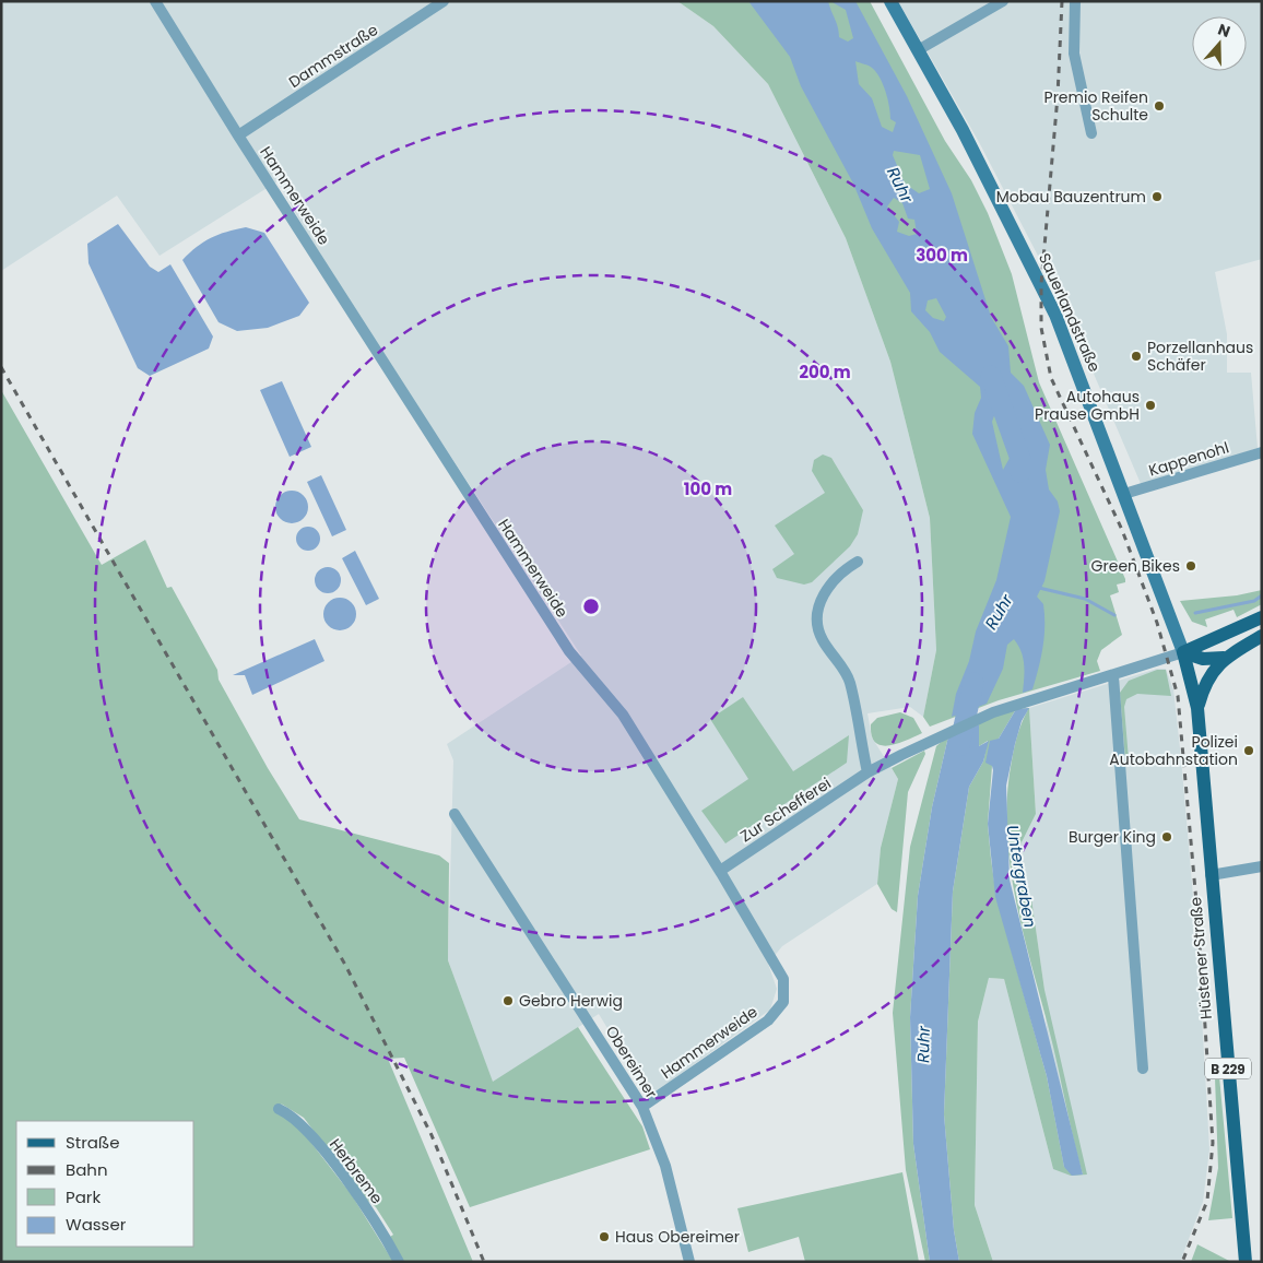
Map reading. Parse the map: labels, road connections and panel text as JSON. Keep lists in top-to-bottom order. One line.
{"streets":{"main road":["Hüstener Straße","B 229"],"street":["Dammstraße","Hammerweide","Sauerlandstraße","Kappenohl","Zur Schefferei","Obereimer","Herbreme"]},"crossings":[["Dammstraße","Hammerweide"],["Hammerweide","Zur Schefferei"],["Hammerweide","Obereimer"],["Sauerlandstraße","Kappenohl"],["Sauerlandstraße","Hüstener Straße"],["Hüstener Straße","B 229"]],"water":["Ruhr","Untergraben"],"places":["Premio Reifen Schulte","Mobau Bauzentrum","Porzellanhaus Schäfer","Autohaus Prause GmbH","Green Bikes","Polizei Autobahnstation","Burger King","Gebro Herwig","Haus Obereimer"],"legend":["Straße","Bahn","Park","Wasser"],"north":"top","rings":["300 m","200 m","100 m"]}
